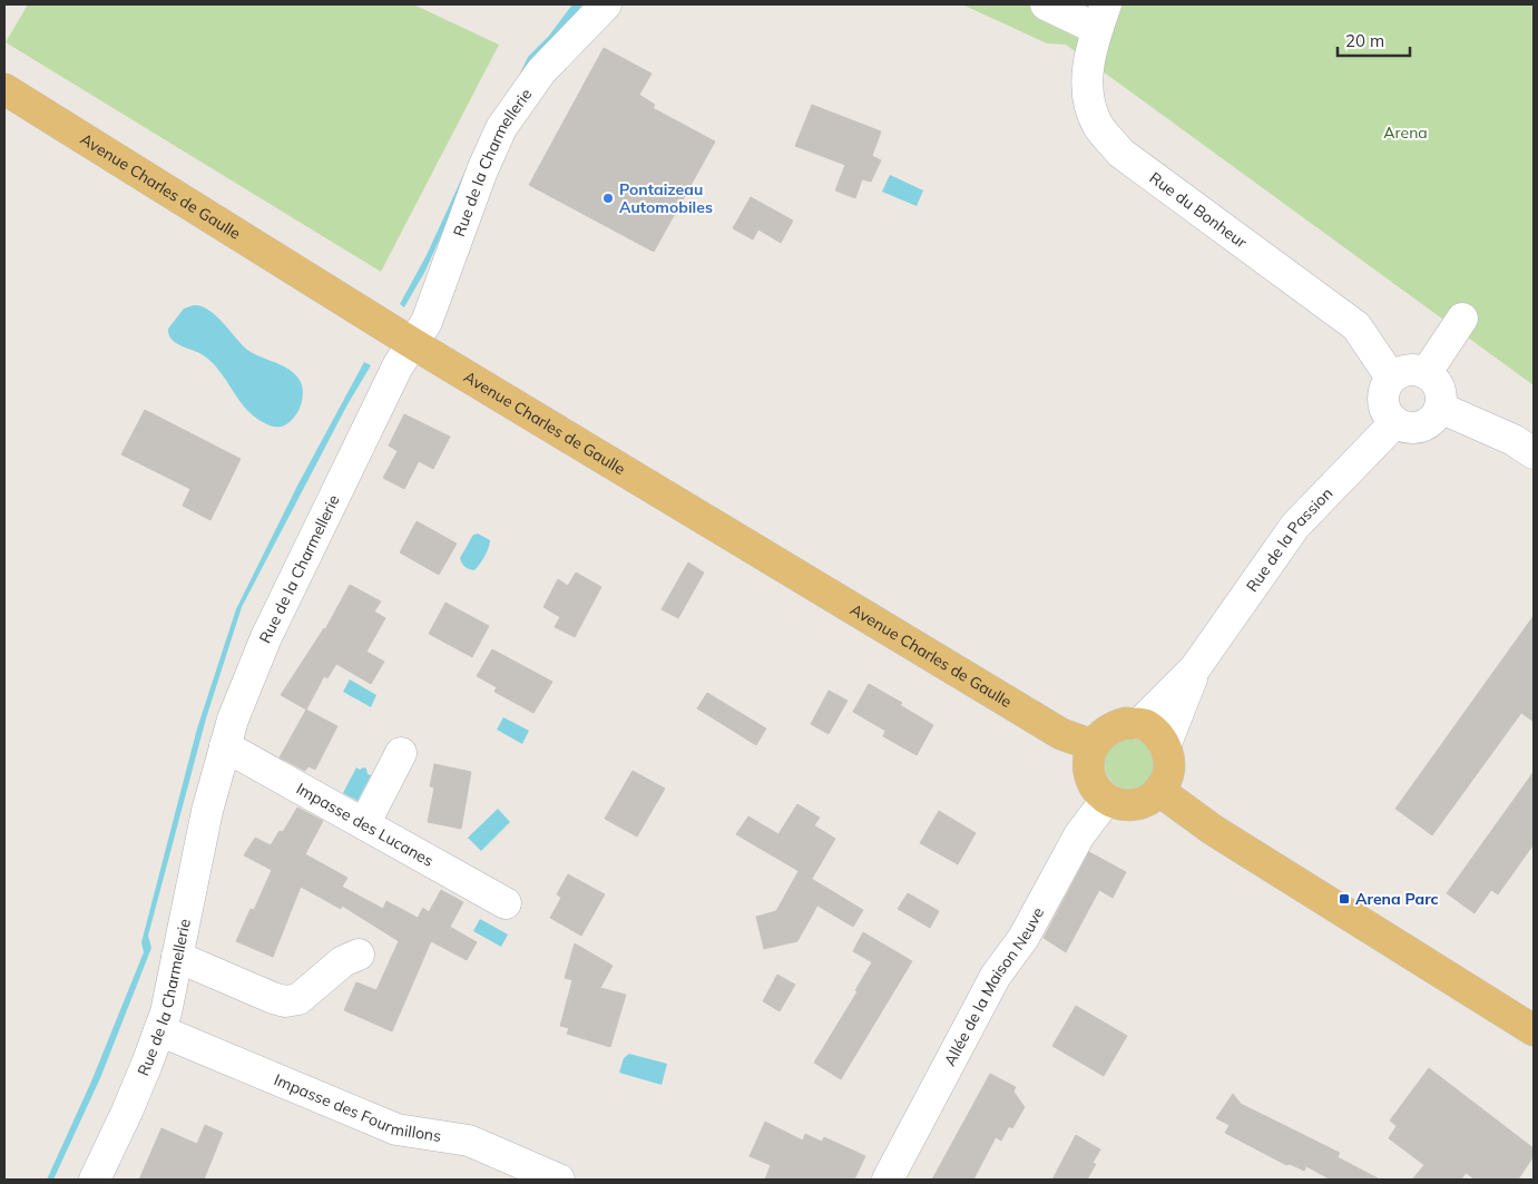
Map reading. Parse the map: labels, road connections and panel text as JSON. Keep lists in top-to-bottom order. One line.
{"streets":{"main road":["Avenue Charles de Gaulle"],"street":["Rue de la Charmellerie","Rue du Bonheur","Rue de la Passion","Impasse des Lucanes","Allée de la Maison Neuve","Impasse des Fourmillons"]},"crossings":[["Rue de la Charmellerie","Avenue Charles de Gaulle"],["Rue de la Charmellerie","Impasse des Lucanes"],["Rue de la Charmellerie","Impasse des Fourmillons"],["Avenue Charles de Gaulle","Allée de la Maison Neuve"],["Rue du Bonheur","Rue de la Passion"]],"parks":["Arena"],"places":{"other":["Pontaizeau Automobiles"],"transit":["Arena Parc"]},"scale_bar":"20 m"}
